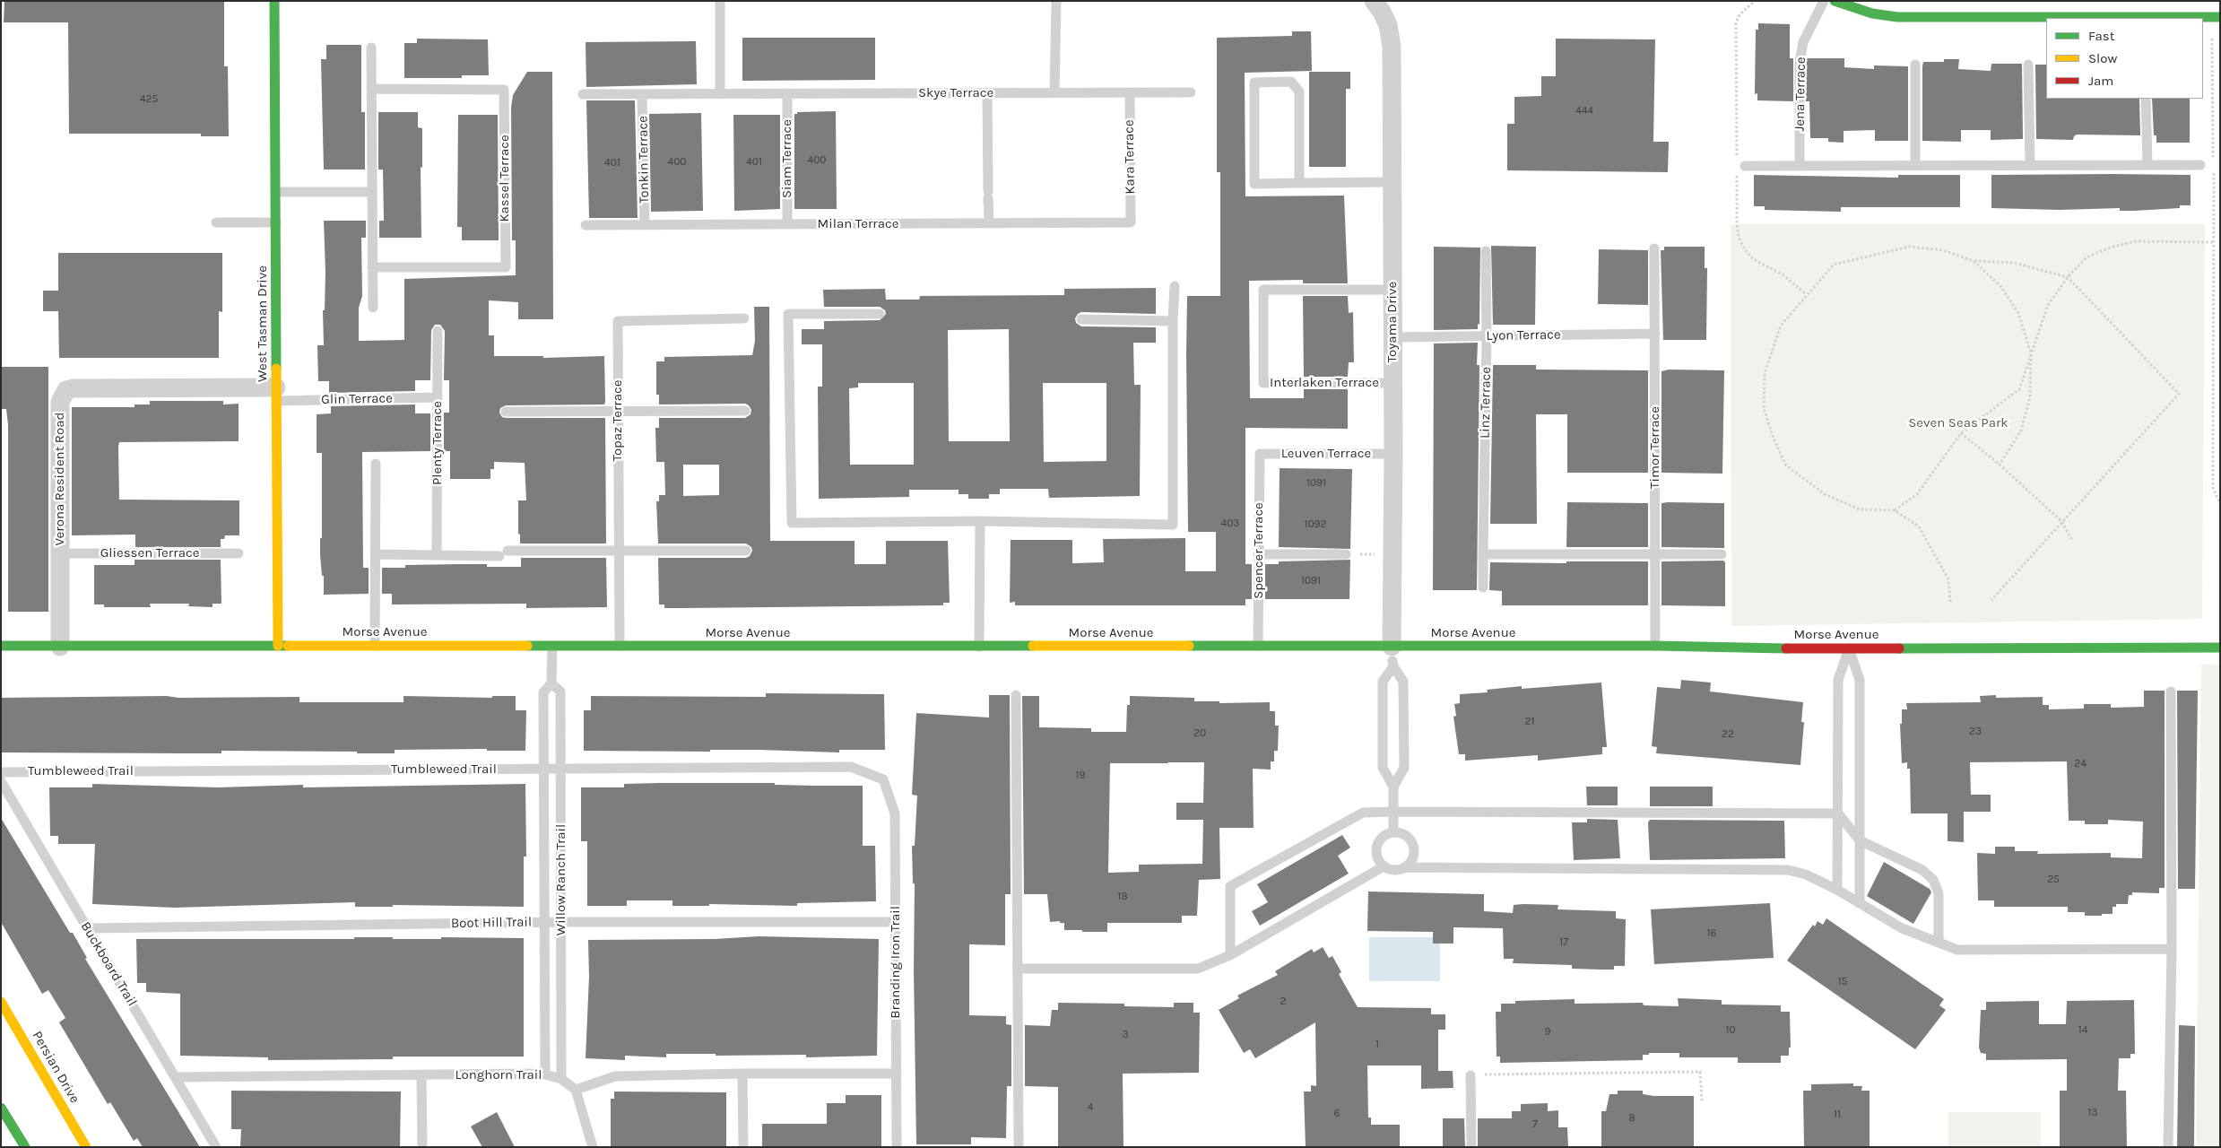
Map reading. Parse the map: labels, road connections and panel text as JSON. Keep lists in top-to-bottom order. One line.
{"streets":{"main road":["West Tasman Drive","Morse Avenue","Persian Drive"],"street":["Toyama Drive","Verona Resident Road"],"lane":["Skye Terrace","Jena Terrace","Kara Terrace","Siam Terrace","Tonkin Terrace","Kassel Terrace","Milan Terrace","Lyon Terrace","Interlaken Terrace","Glin Terrace","Linz Terrace","Topaz Terrace","Plenty Terrace","Timor Terrace","Leuven Terrace","Spencer Terrace","Gliessen Terrace","Tumbleweed Trail","Willow Ranch Trail","Boot Hill Trail","Branding Iron Trail","Buckboard Trail","Longhorn Trail"]},"crossings":[["Skye Terrace","Kara Terrace"],["Skye Terrace","Siam Terrace"],["Skye Terrace","Tonkin Terrace"],["Kara Terrace","Milan Terrace"],["Siam Terrace","Milan Terrace"],["Tonkin Terrace","Milan Terrace"],["Toyama Drive","Lyon Terrace"],["Toyama Drive","Interlaken Terrace"],["Toyama Drive","Leuven Terrace"],["Toyama Drive","Morse Avenue"],["West Tasman Drive","Glin Terrace"],["West Tasman Drive","Verona Resident Road"],["West Tasman Drive","Morse Avenue"],["Lyon Terrace","Linz Terrace"],["Lyon Terrace","Timor Terrace"],["Glin Terrace","Plenty Terrace"],["Glin Terrace","Verona Resident Road"],["Topaz Terrace","Morse Avenue"],["Timor Terrace","Morse Avenue"],["Leuven Terrace","Spencer Terrace"],["Verona Resident Road","Gliessen Terrace"],["Verona Resident Road","Morse Avenue"],["Spencer Terrace","Morse Avenue"],["Morse Avenue","Willow Ranch Trail"],["Tumbleweed Trail","Willow Ranch Trail"],["Tumbleweed Trail","Branding Iron Trail"],["Willow Ranch Trail","Boot Hill Trail"],["Willow Ranch Trail","Longhorn Trail"],["Boot Hill Trail","Branding Iron Trail"],["Boot Hill Trail","Buckboard Trail"],["Buckboard Trail","Longhorn Trail"]],"parks":["Seven Seas Park"],"house_numbers":["425","444","400","400","401","401","1091","403","1092","1091","21","23","20","22","24","19","25","18","16","17","15","2","10","14","9","3","1","4","13","6","11","8","7"],"legend":["Fast","Slow","Jam"]}
